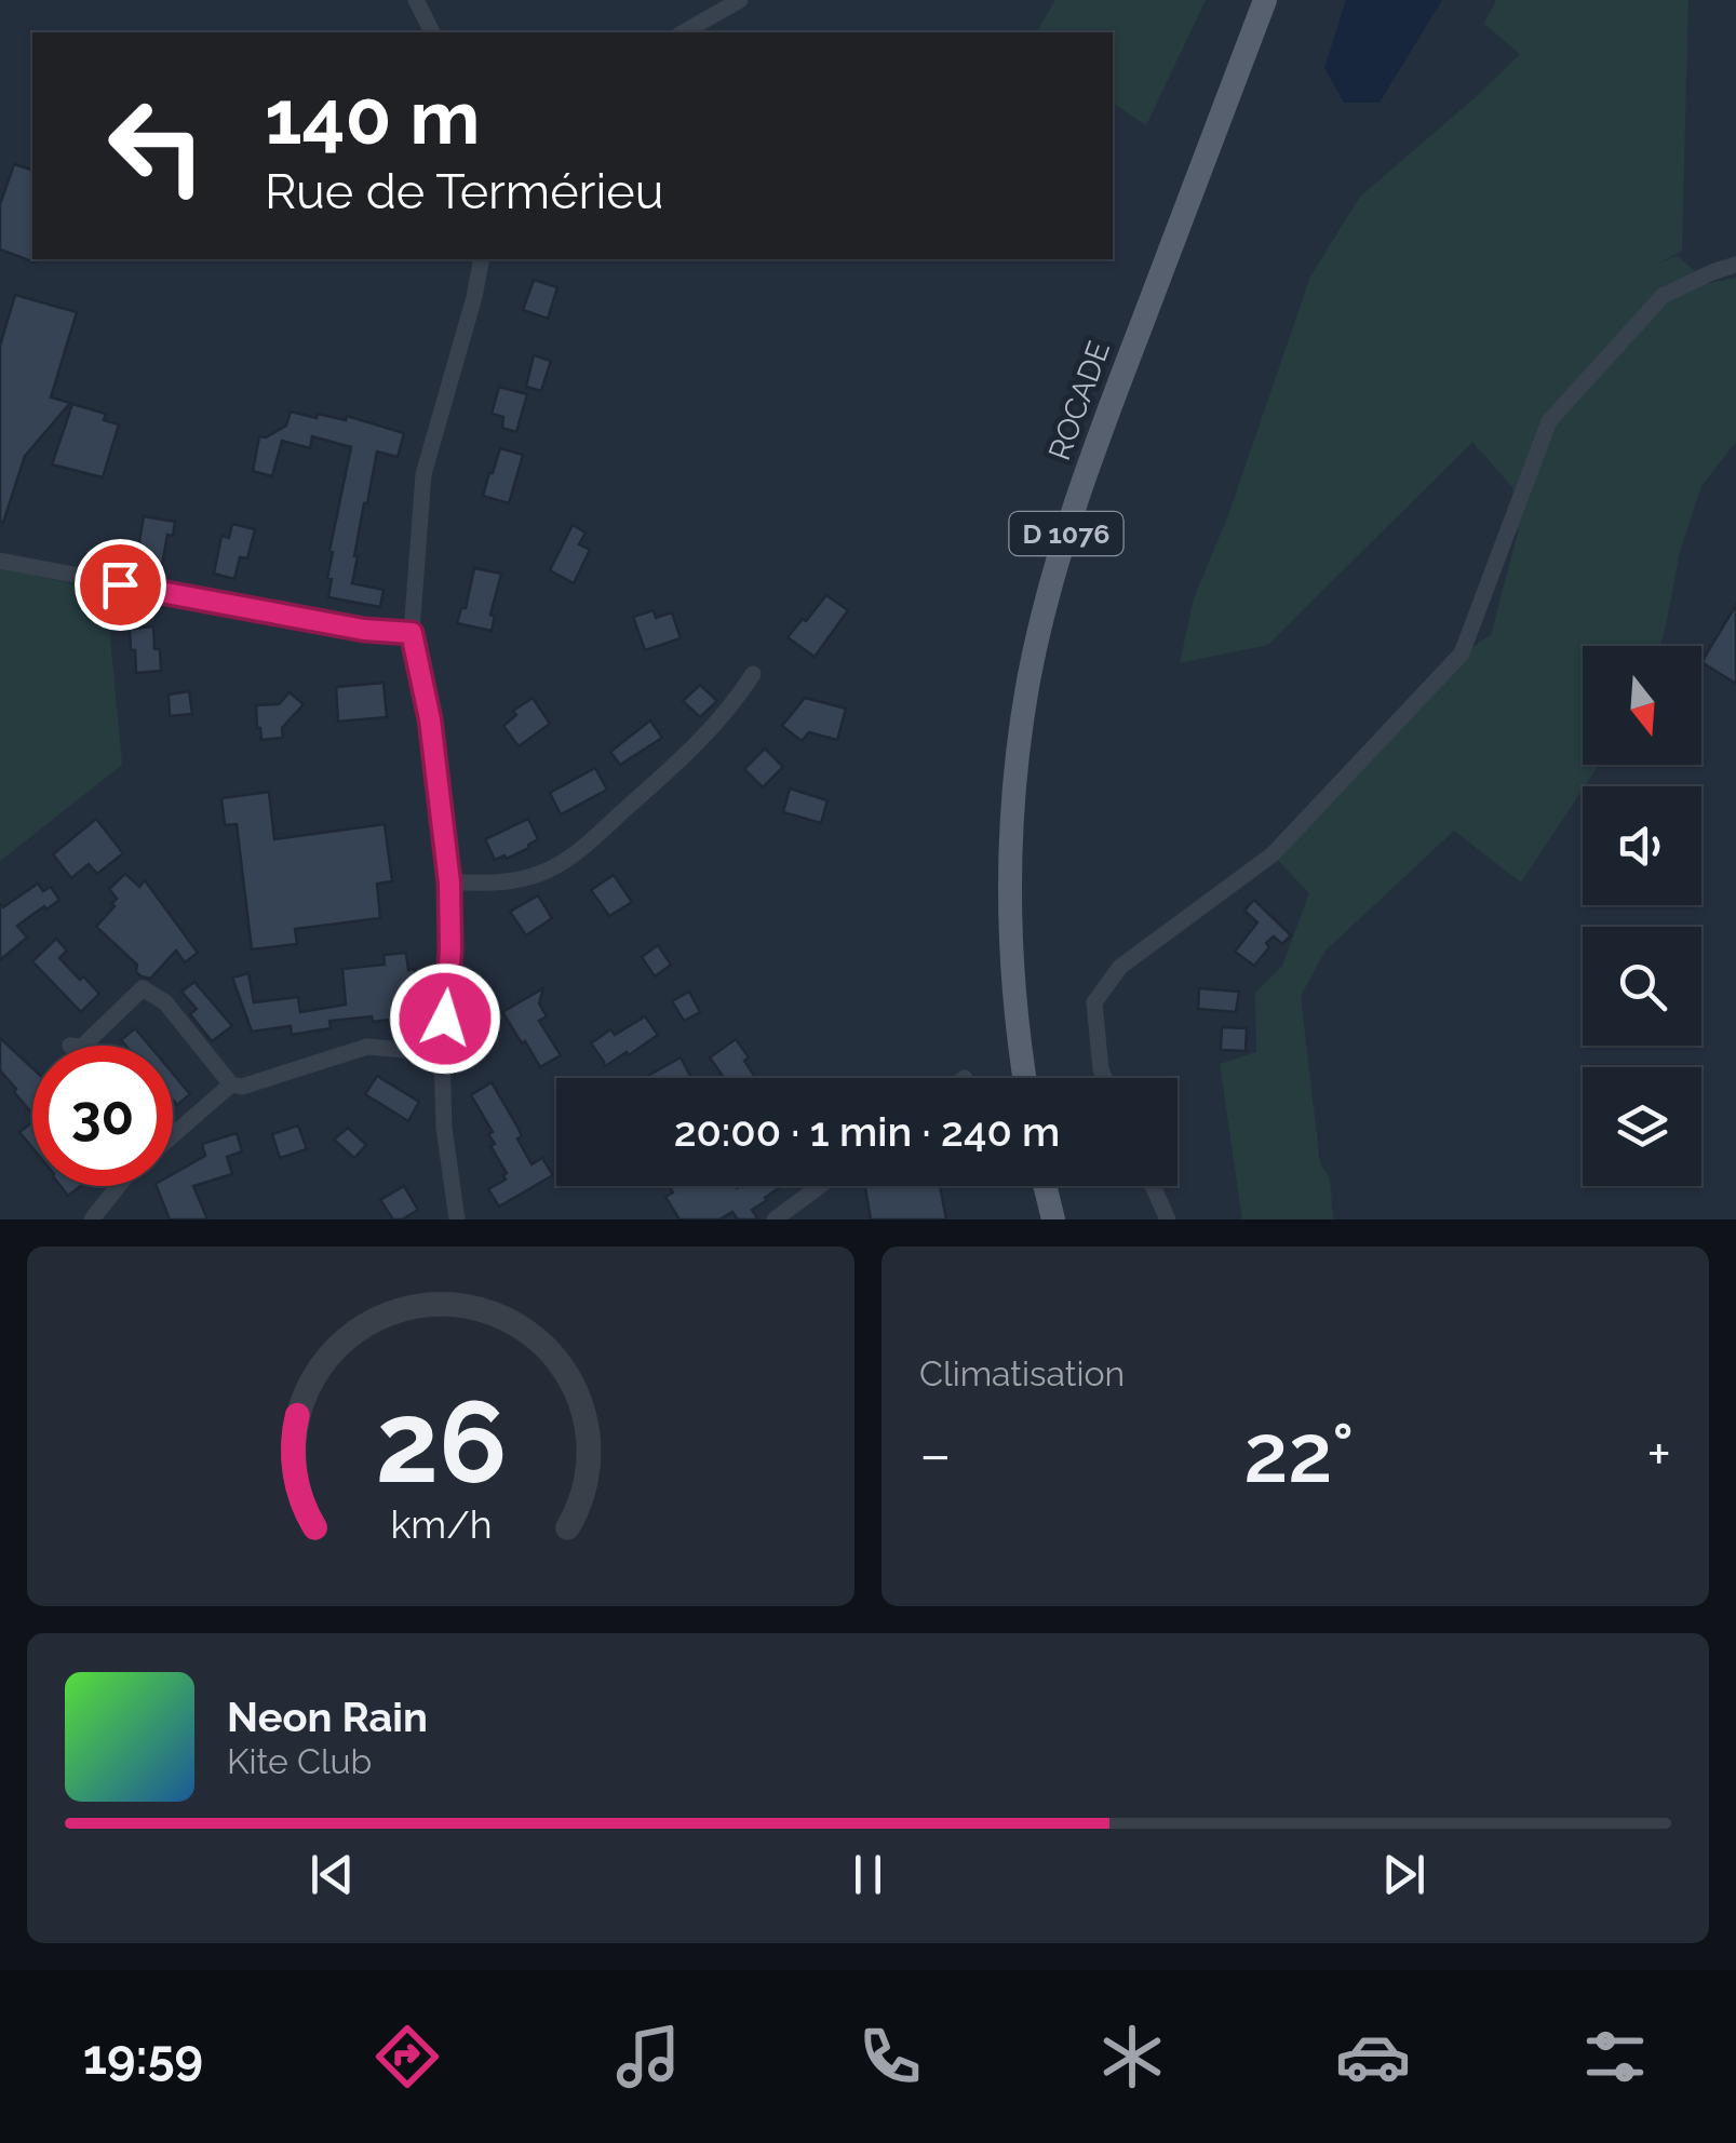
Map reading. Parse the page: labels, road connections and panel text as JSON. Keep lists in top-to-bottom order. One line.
{"streets":{"main road":["ROCADE","D 1076"]},"north":"bottom","page":{"turn":["140 m","Rue de Termérieu"],"limit":"30","trip":"20:00 · 1 min · 240 m","tile":"Climatisation","heat":["−","22°","+"],"song":["Neon Rain","Kite Club"],"tabs":"19:59","gauge":["26","km/h"]}}
